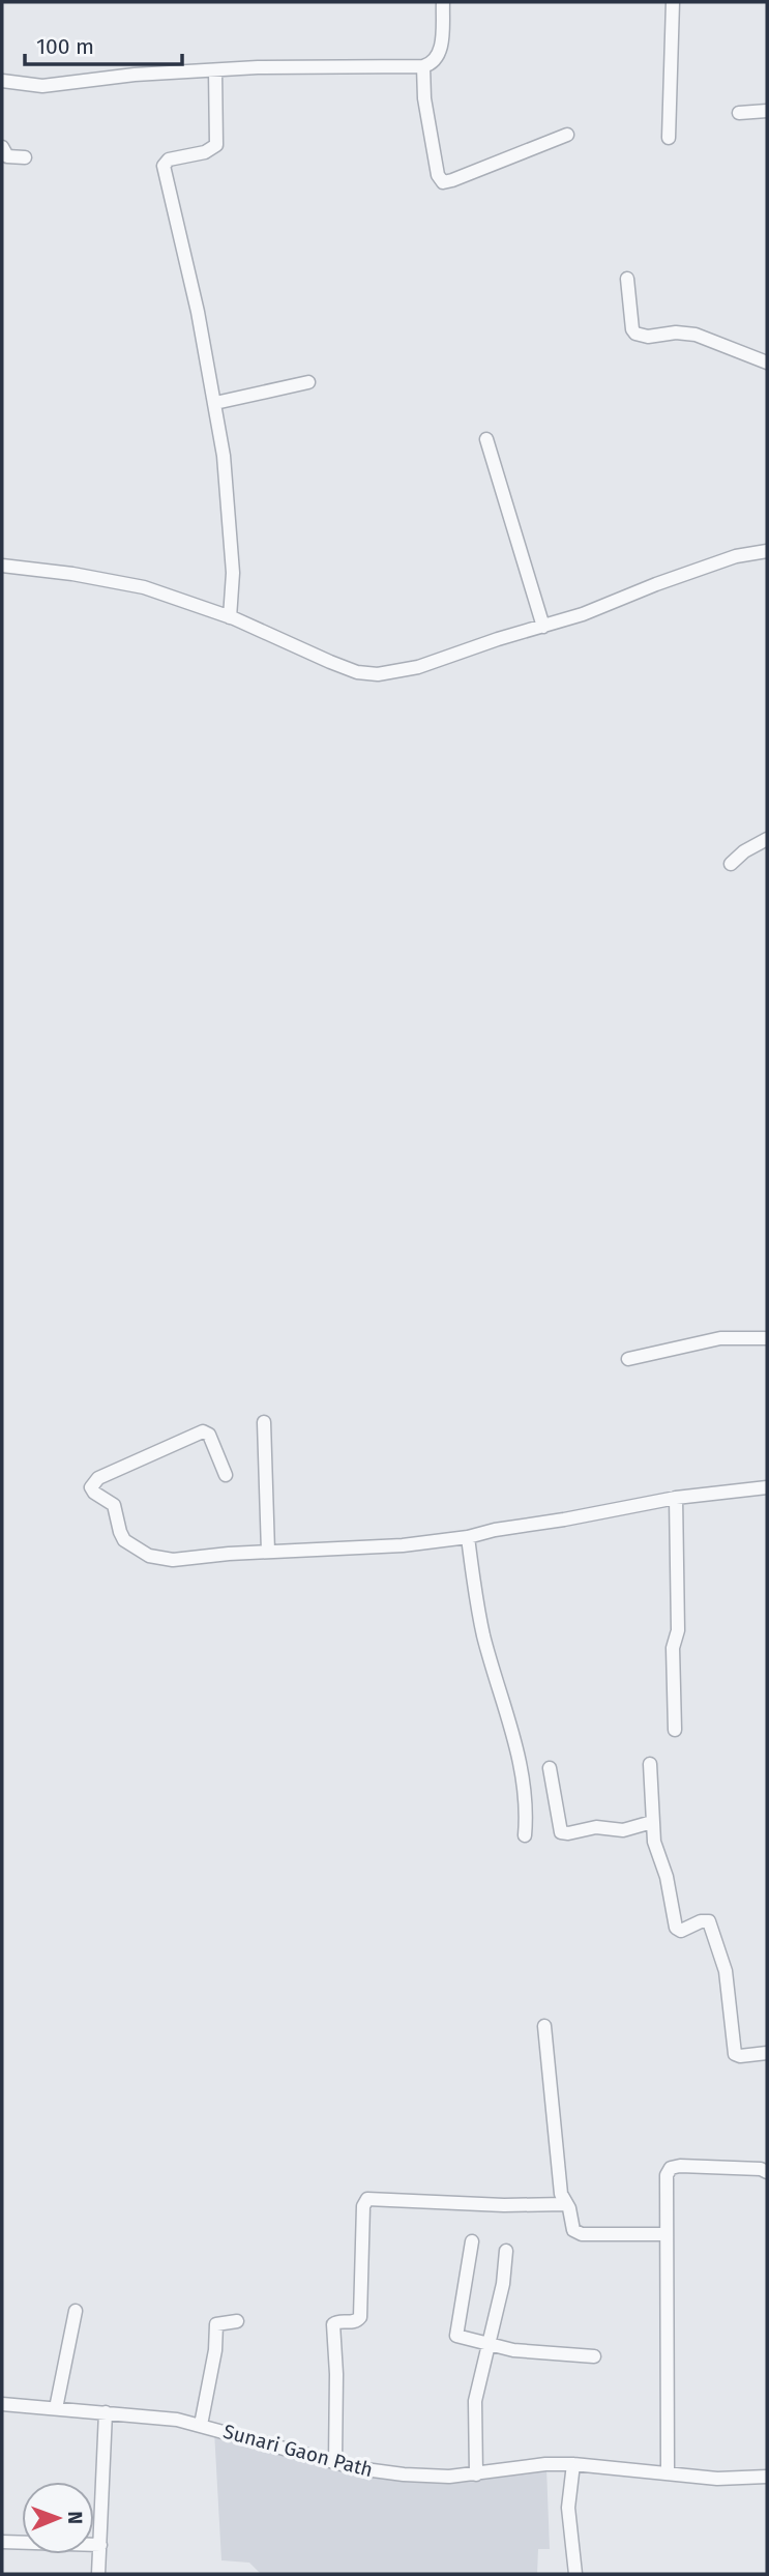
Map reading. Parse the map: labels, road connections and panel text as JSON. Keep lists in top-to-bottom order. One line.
{"streets":{"street":["Sunari Gaon Path"]},"scale_bar":"100 m","north":"right"}
